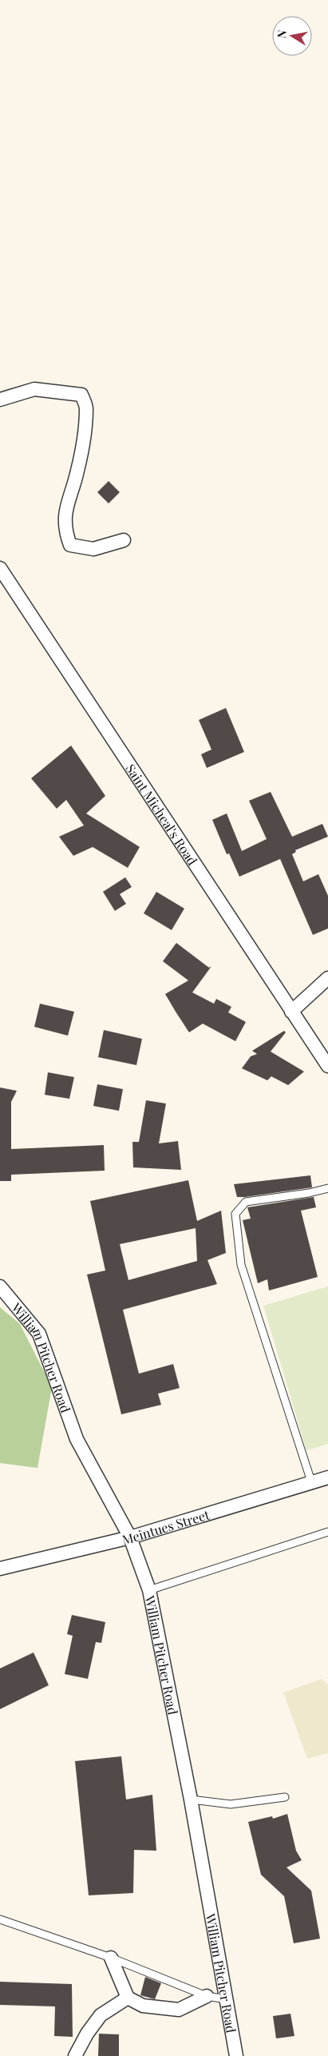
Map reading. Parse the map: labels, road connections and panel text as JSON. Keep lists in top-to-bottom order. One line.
{"streets":{"street":["Saint Micheal's Road","William Pitcher Road","Meintues Street"]},"crossings":[["William Pitcher Road","Meintues Street"]],"north":"left"}
